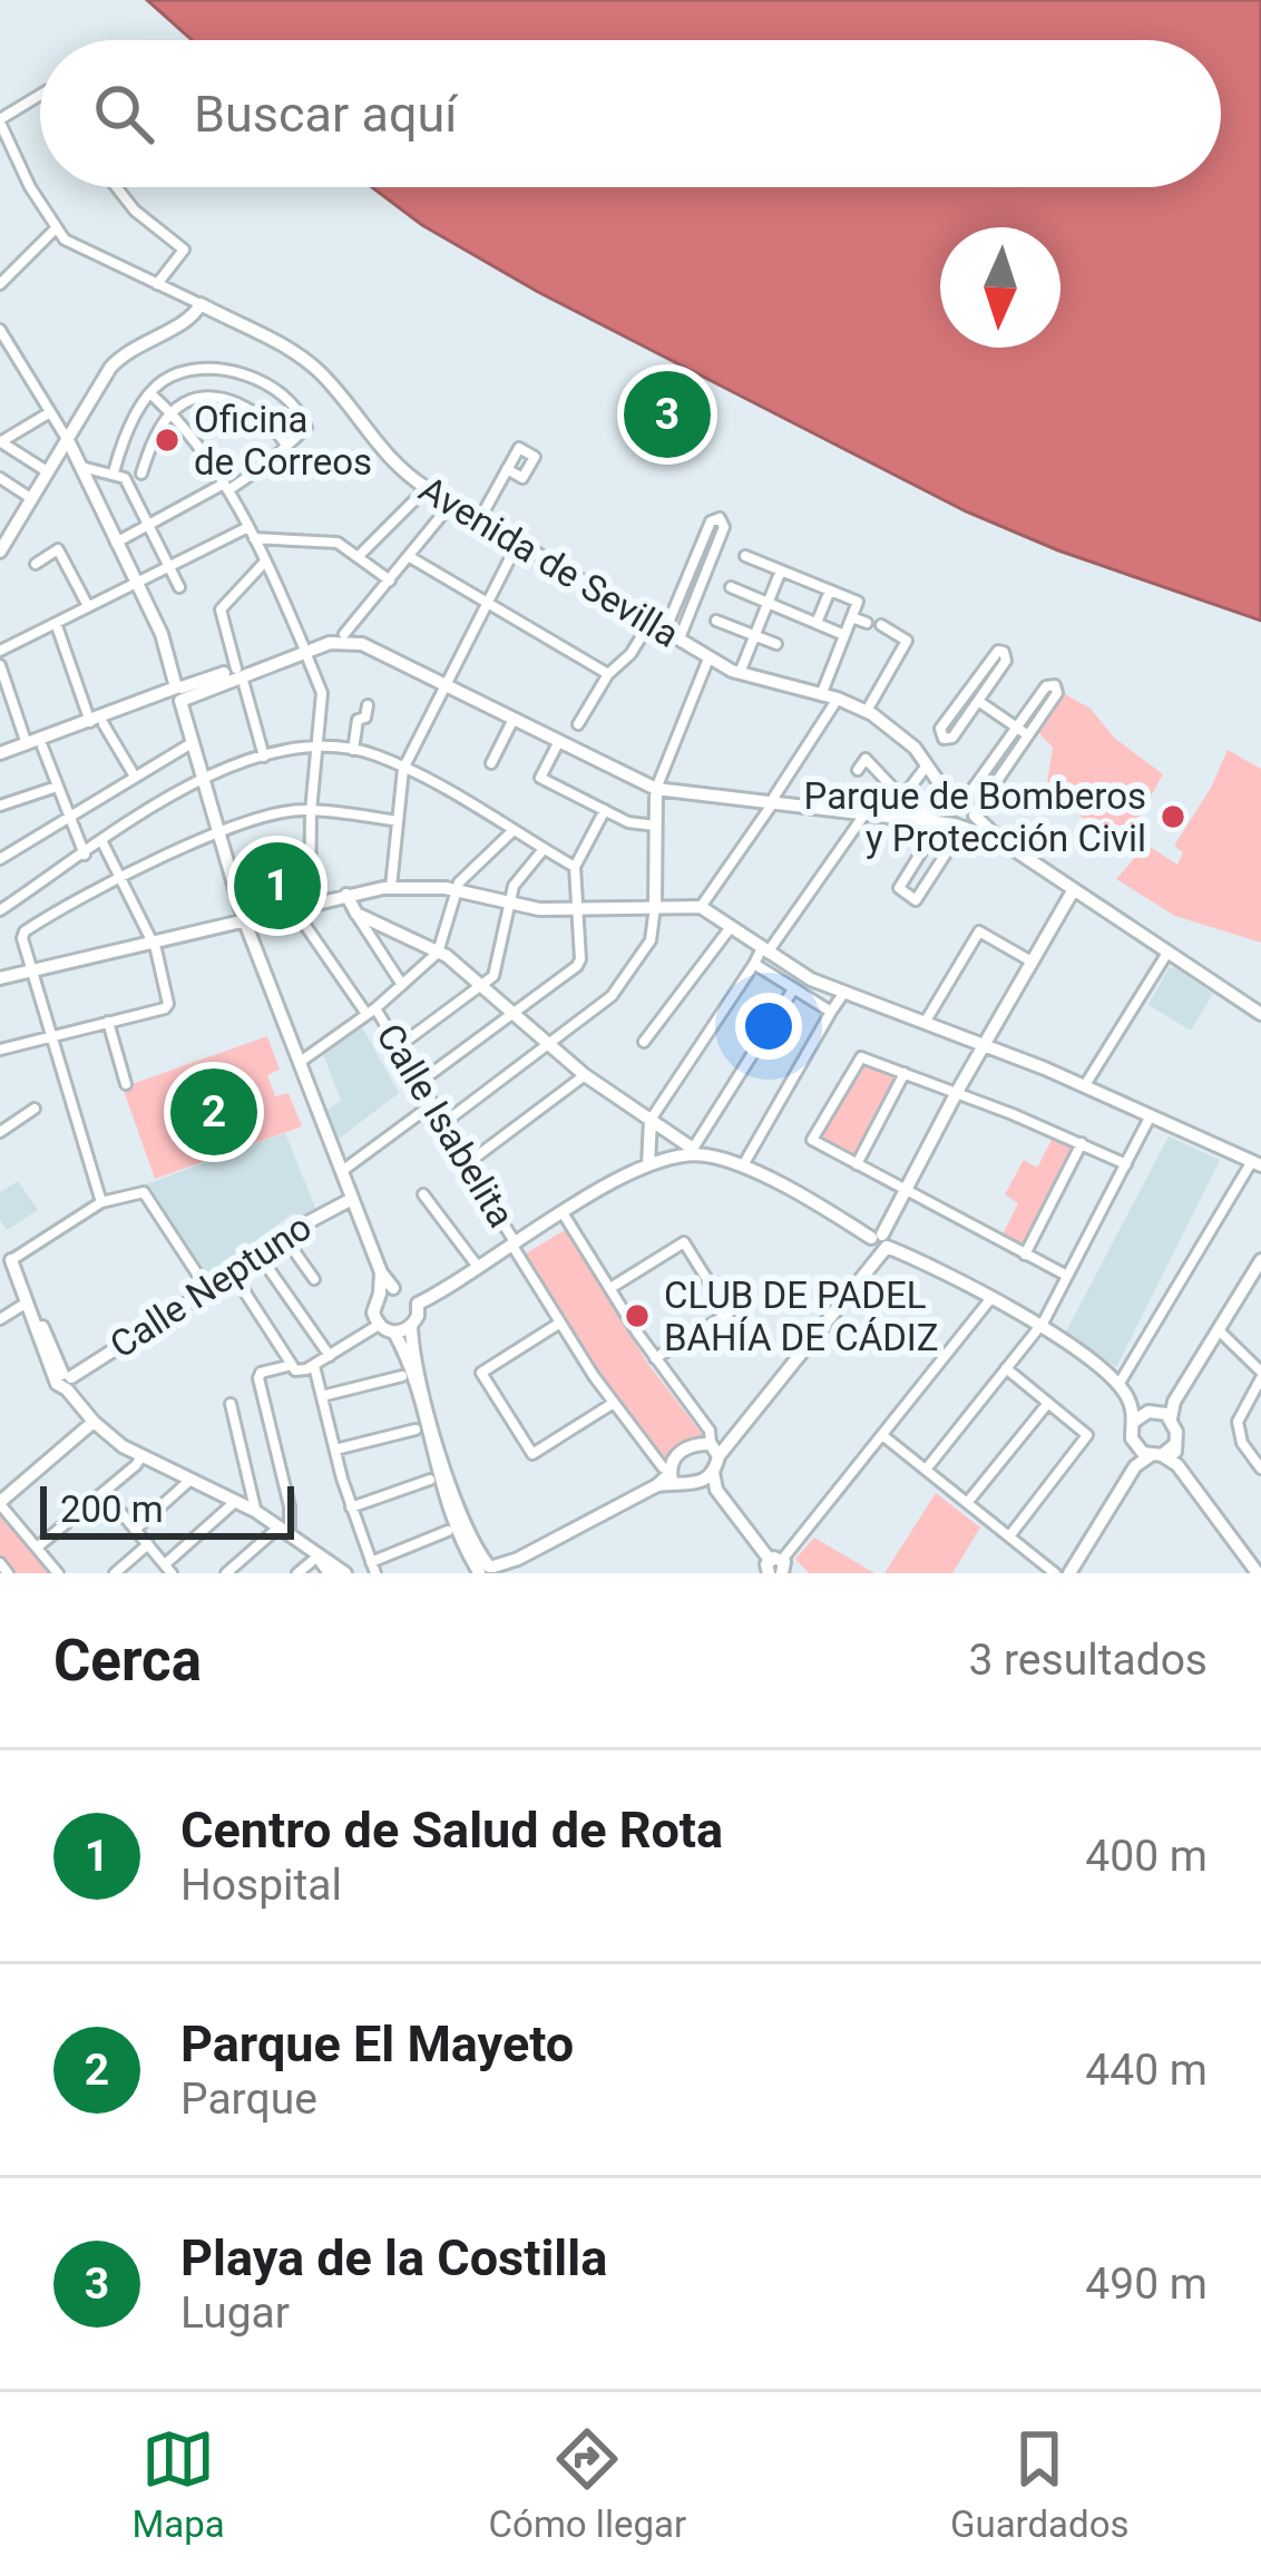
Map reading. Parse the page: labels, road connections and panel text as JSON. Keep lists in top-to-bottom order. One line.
{"streets":{"street":["Avenida de Sevilla","Calle Isabelita","Calle Neptuno"]},"places":["Oficina de Correos","Parque de Bomberos y Protección Civil","CLUB DE PADEL BAHÍA DE CÁDIZ"],"scale_bar":"200 m","north":"bottom","page":{"search":"Buscar aquí","pins":["3","1","2"],"scale":"200 m","heading":["Cerca","3 resultados"],"list":[{"mark":"1","name":"Centro de Salud de Rota","note":"Hospital","value":"400 m"},{"mark":"2","name":"Parque El Mayeto","note":"Parque","value":"440 m"},{"mark":"3","name":"Playa de la Costilla","note":"Lugar","value":"490 m"}],"nav":["Mapa","Cómo llegar","Guardados"]}}
